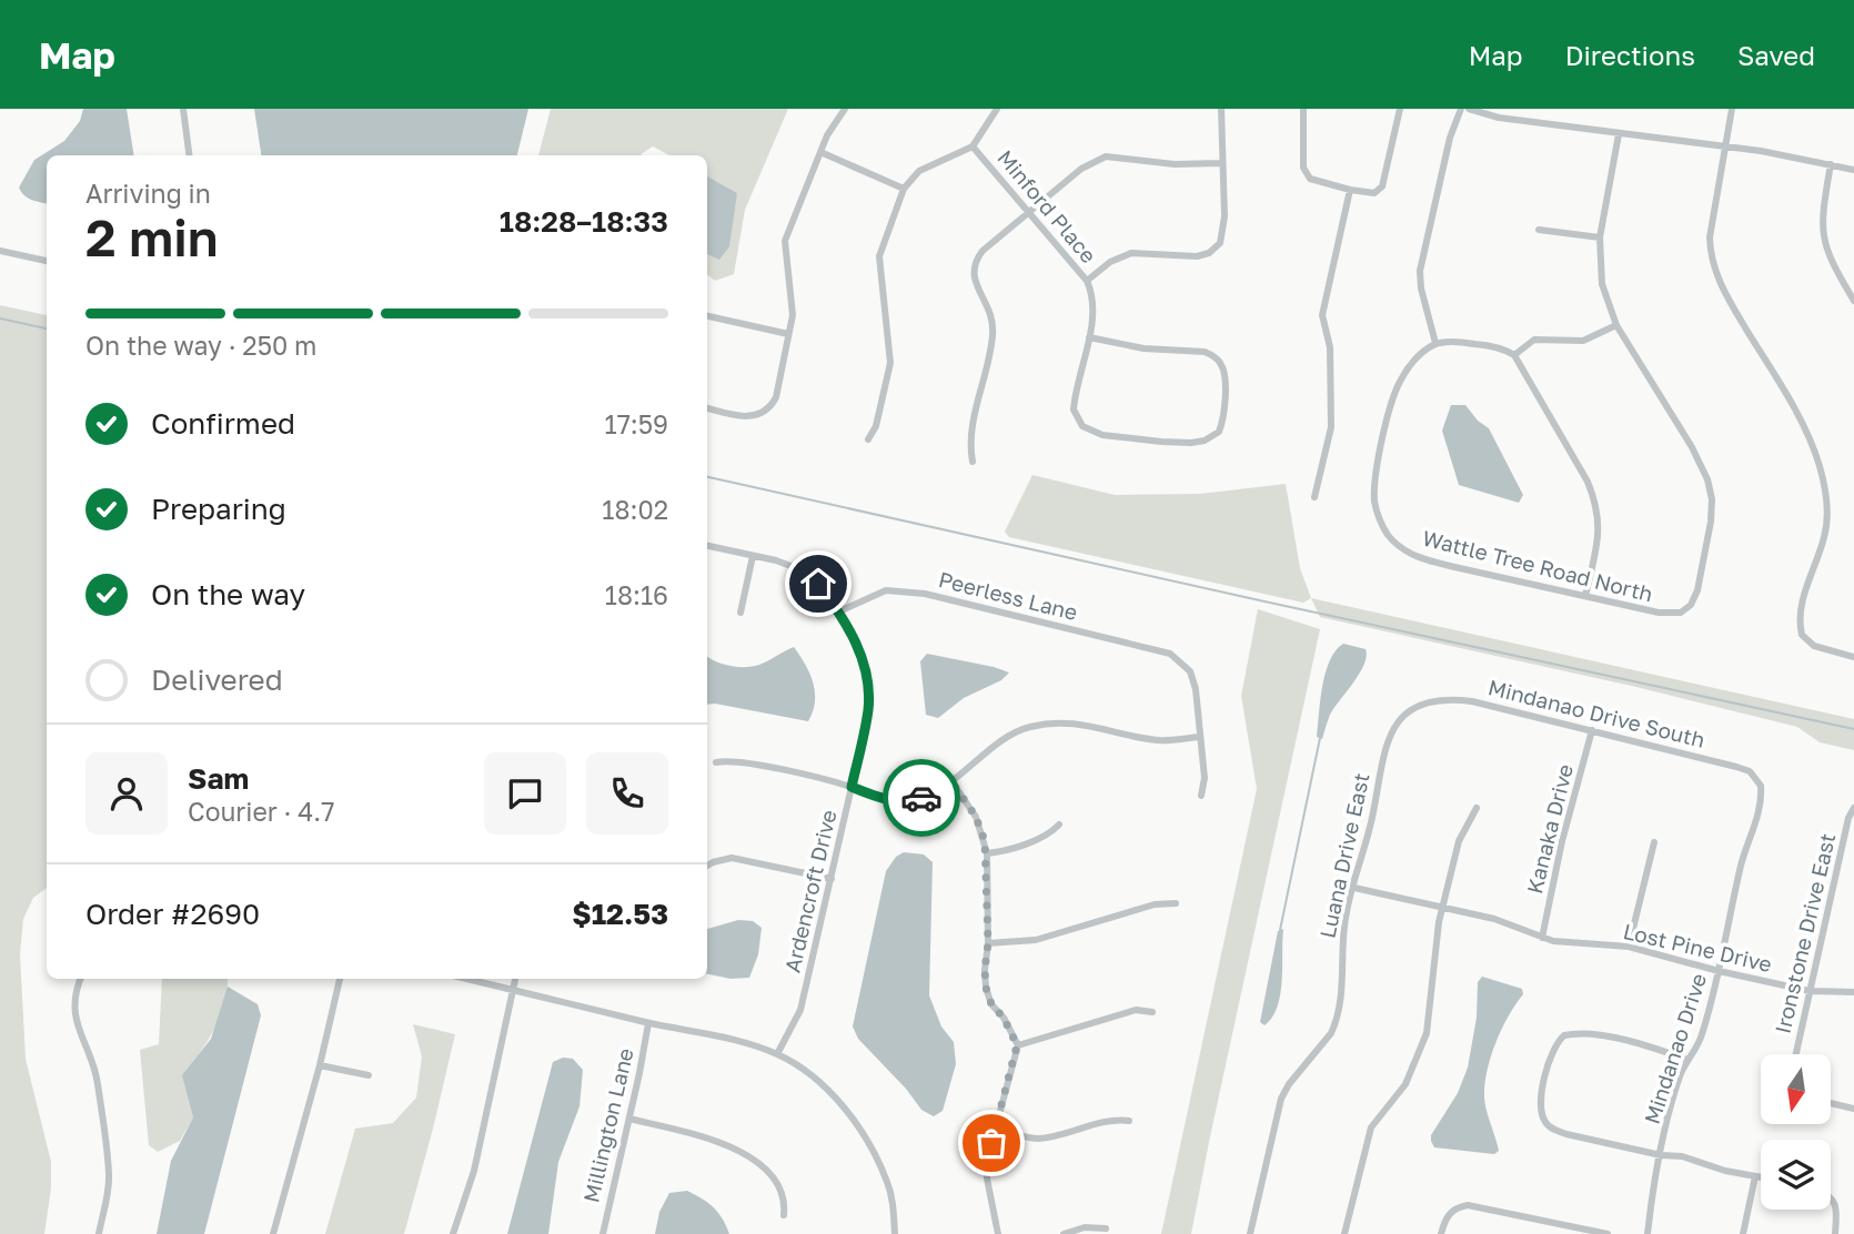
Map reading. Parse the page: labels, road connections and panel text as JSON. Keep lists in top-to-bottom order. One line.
{"streets":{"street":["Minford Place","Wattle Tree Road North","Peerless Lane","Mindanao Drive South","Kanaka Drive","Luana Drive East","Ardencroft Drive","Ironstone Drive East","Lost Pine Drive","Mindanao Drive","Millington Lane"]},"crossings":[["Peerless Lane","Ardencroft Drive"],["Mindanao Drive South","Kanaka Drive"],["Mindanao Drive South","Luana Drive East"],["Mindanao Drive South","Mindanao Drive"],["Kanaka Drive","Lost Pine Drive"],["Luana Drive East","Lost Pine Drive"],["Ironstone Drive East","Lost Pine Drive"],["Lost Pine Drive","Mindanao Drive"]],"north":"bottom","page":{"header":"Map","nav":["Map","Directions","Saved"],"heading":["2 min","Arriving in","18:28–18:33"],"panel":["Sam","Courier · 4.7","Order #2690","$12.53"],"bar":"On the way · 250 m","list":[["Confirmed","17:59"],["Preparing","18:02"],["On the way","18:16"],"Delivered"]}}
